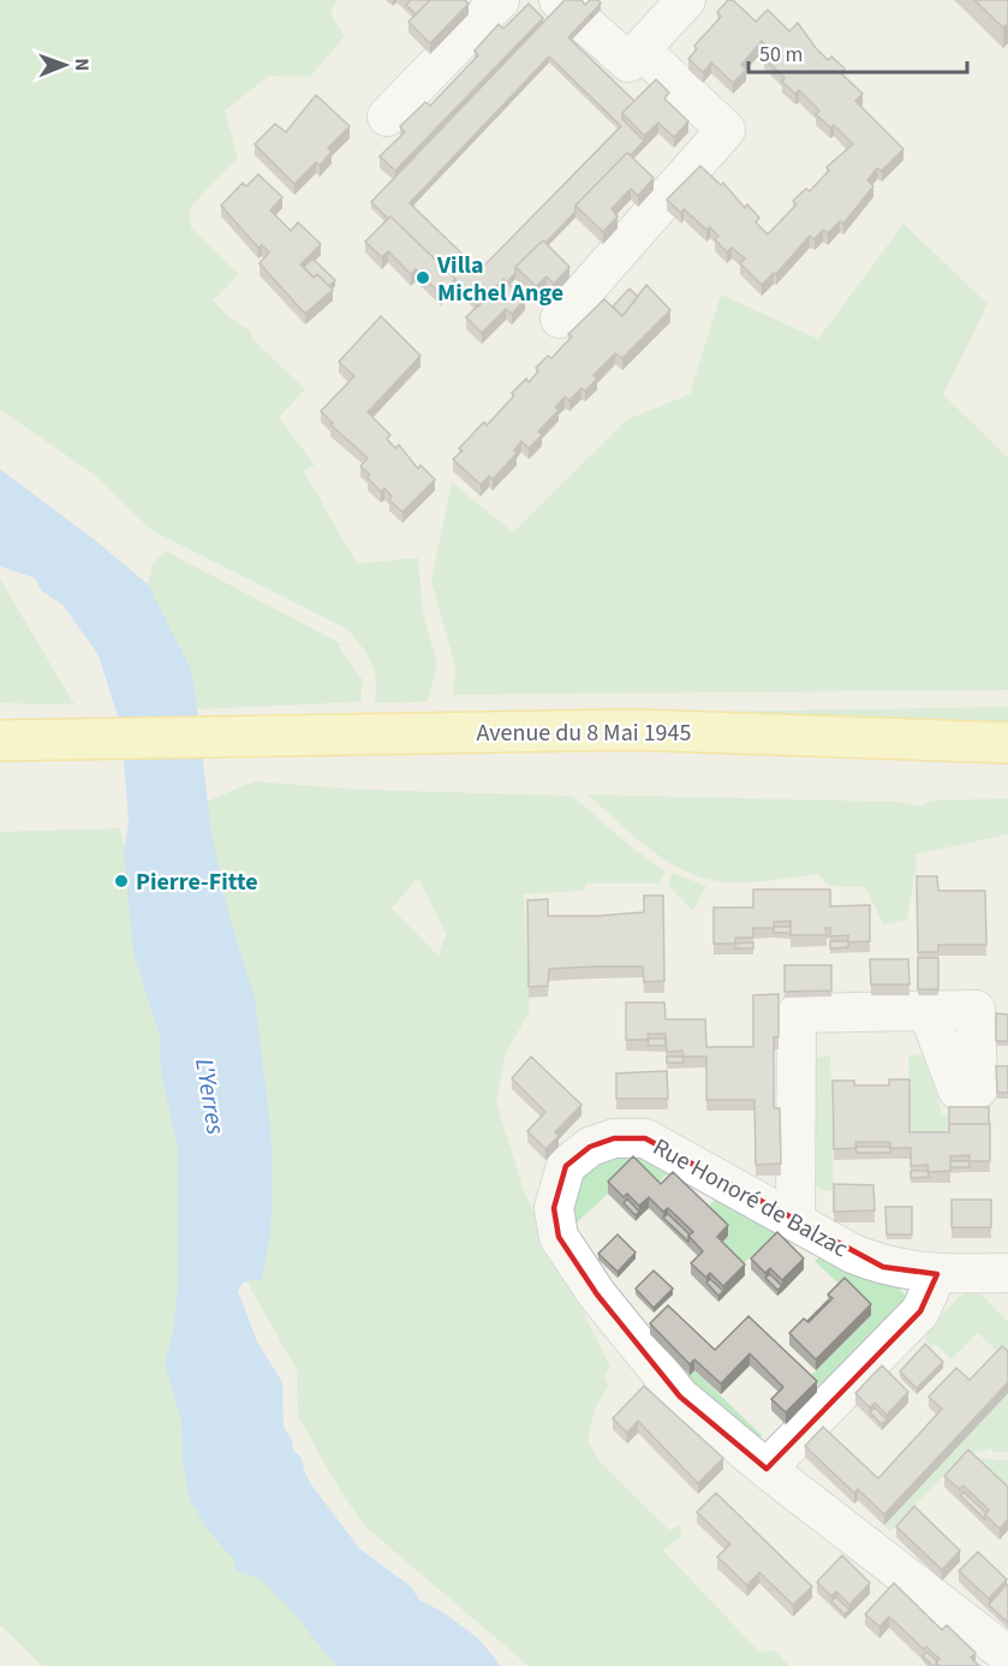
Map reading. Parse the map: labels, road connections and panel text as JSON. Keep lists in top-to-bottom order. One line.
{"streets":{"main road":["Avenue du 8 Mai 1945"],"street":["Rue Honoré de Balzac"]},"water":["L'Yerres"],"places":["Villa Michel Ange","Pierre-Fitte"],"scale_bar":"50 m","north":"right"}
